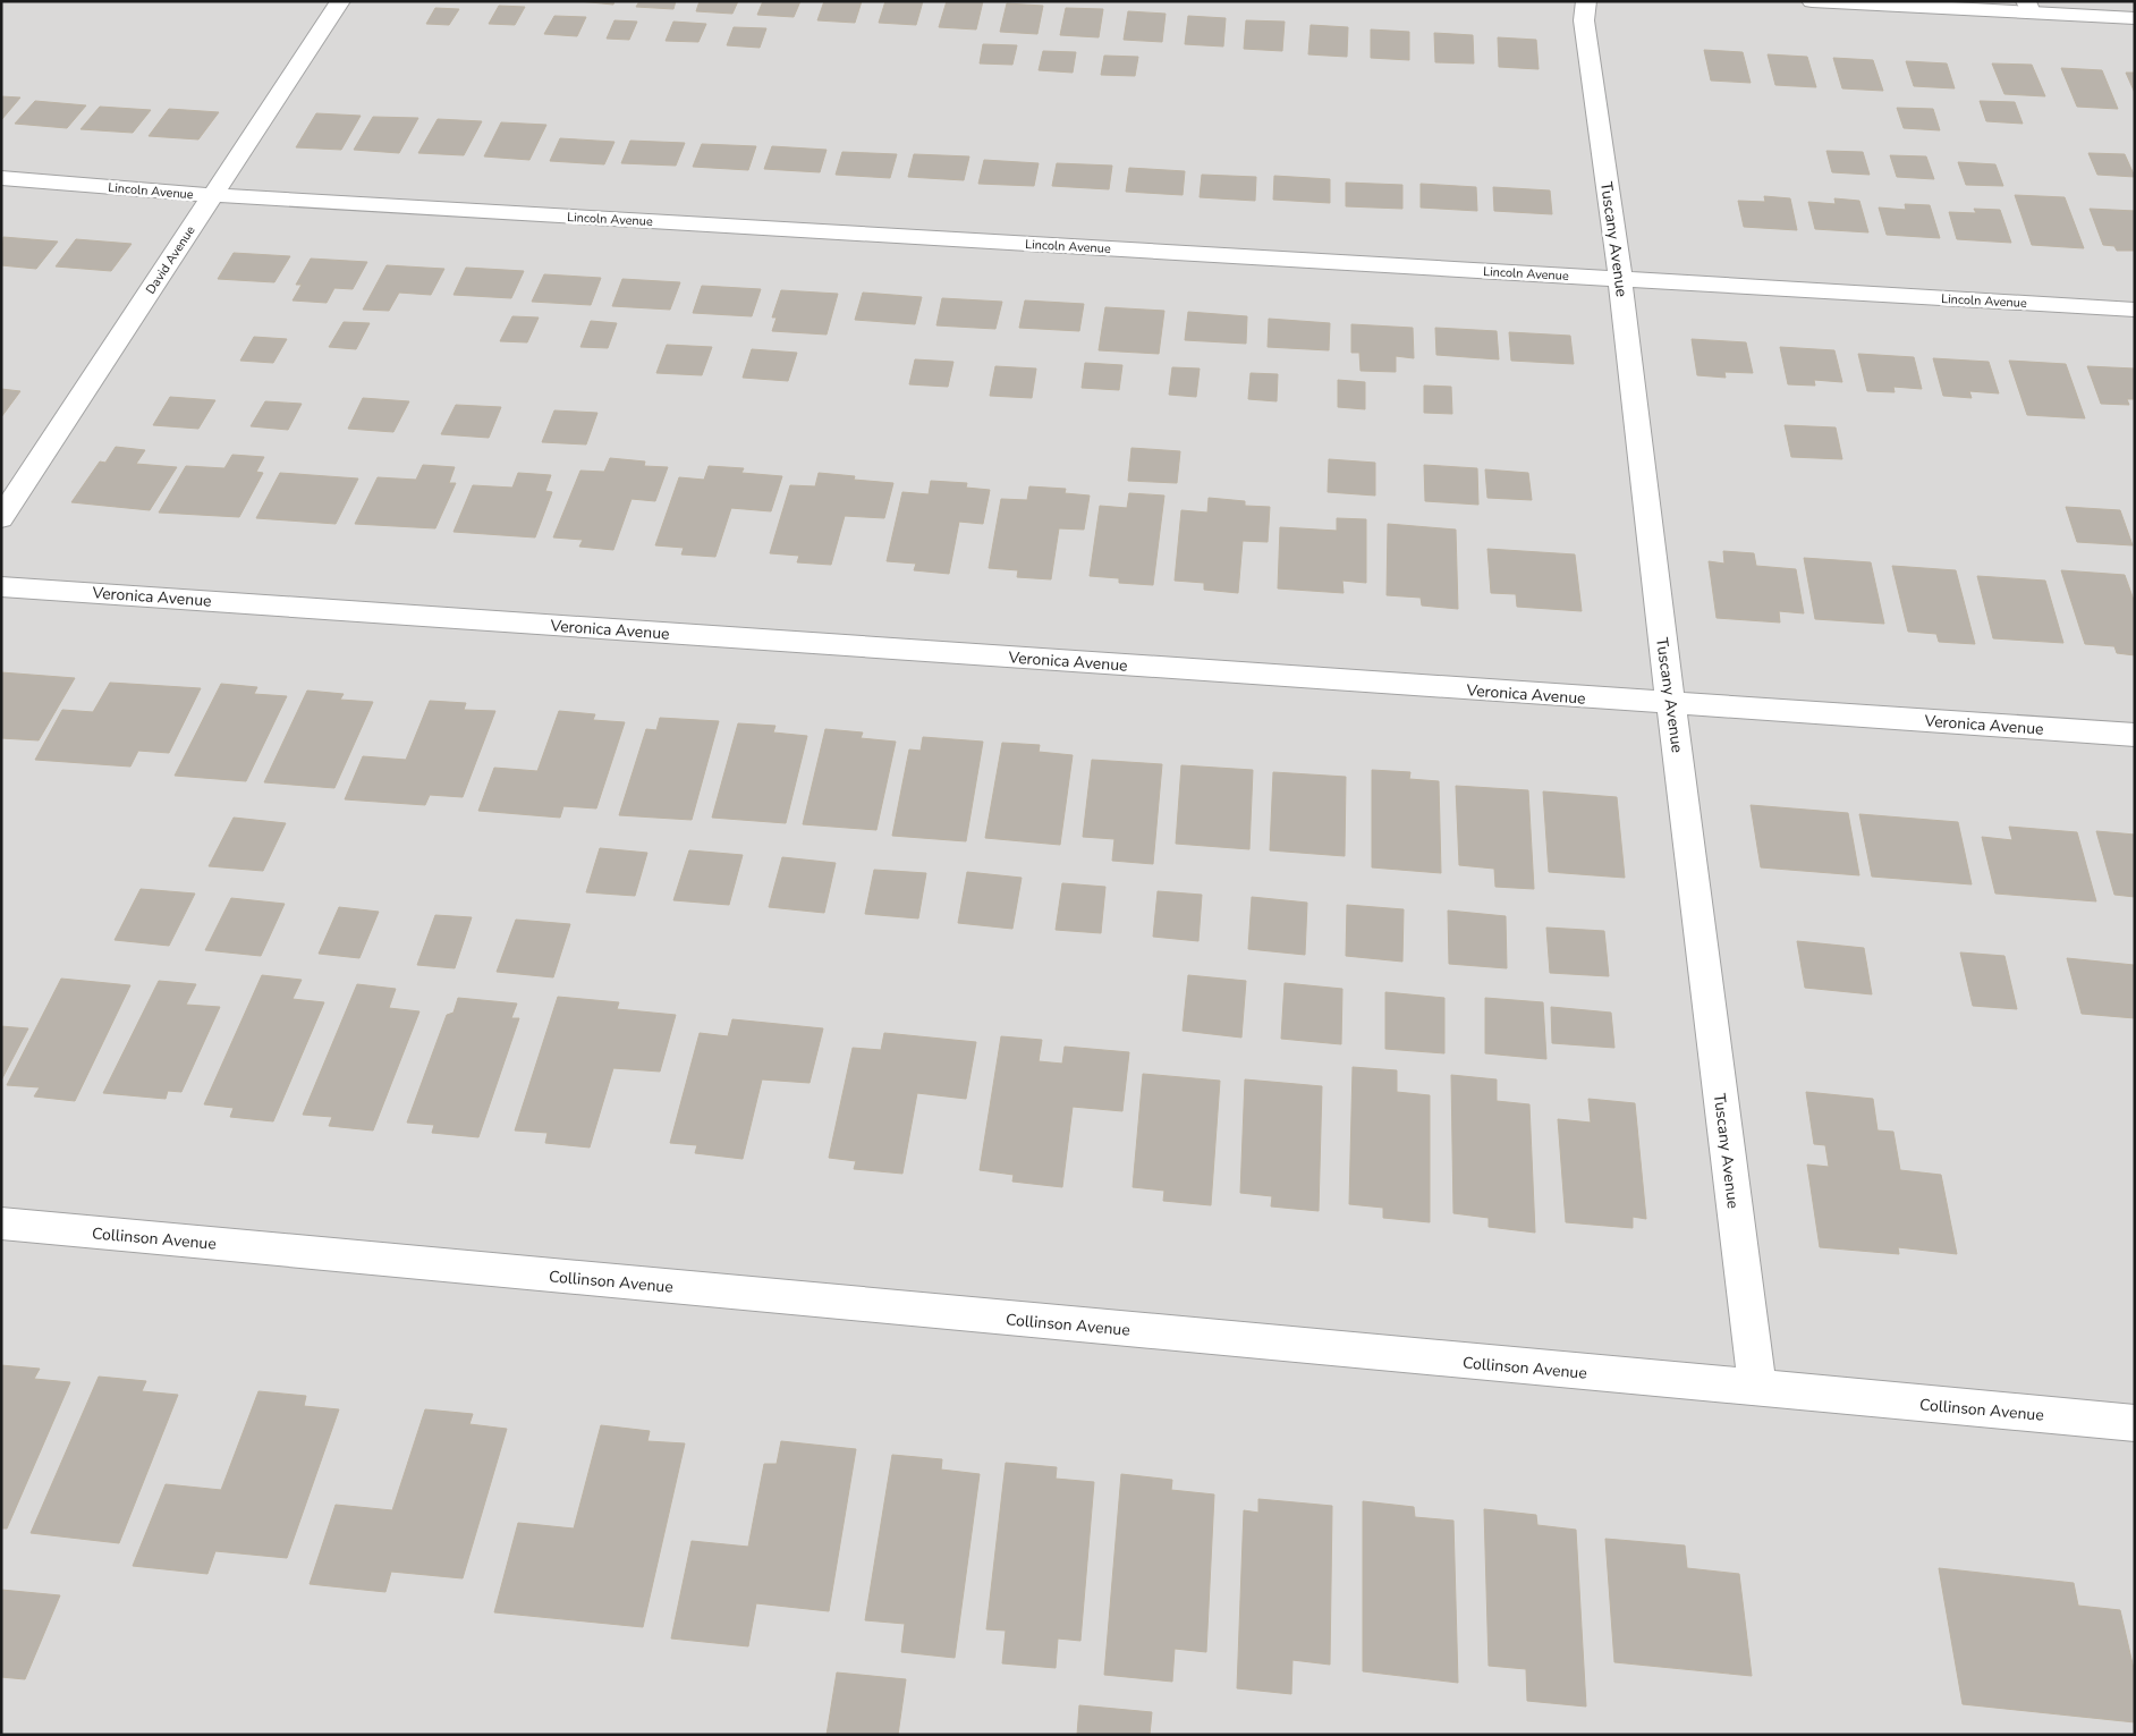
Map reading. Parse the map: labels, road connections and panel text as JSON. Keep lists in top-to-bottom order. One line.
{"streets":{"street":["Lincoln Avenue","Tuscany Avenue","David Avenue","Veronica Avenue","Collinson Avenue"]},"crossings":[["Lincoln Avenue","Tuscany Avenue"],["Lincoln Avenue","David Avenue"],["Tuscany Avenue","Veronica Avenue"],["Tuscany Avenue","Collinson Avenue"]]}
